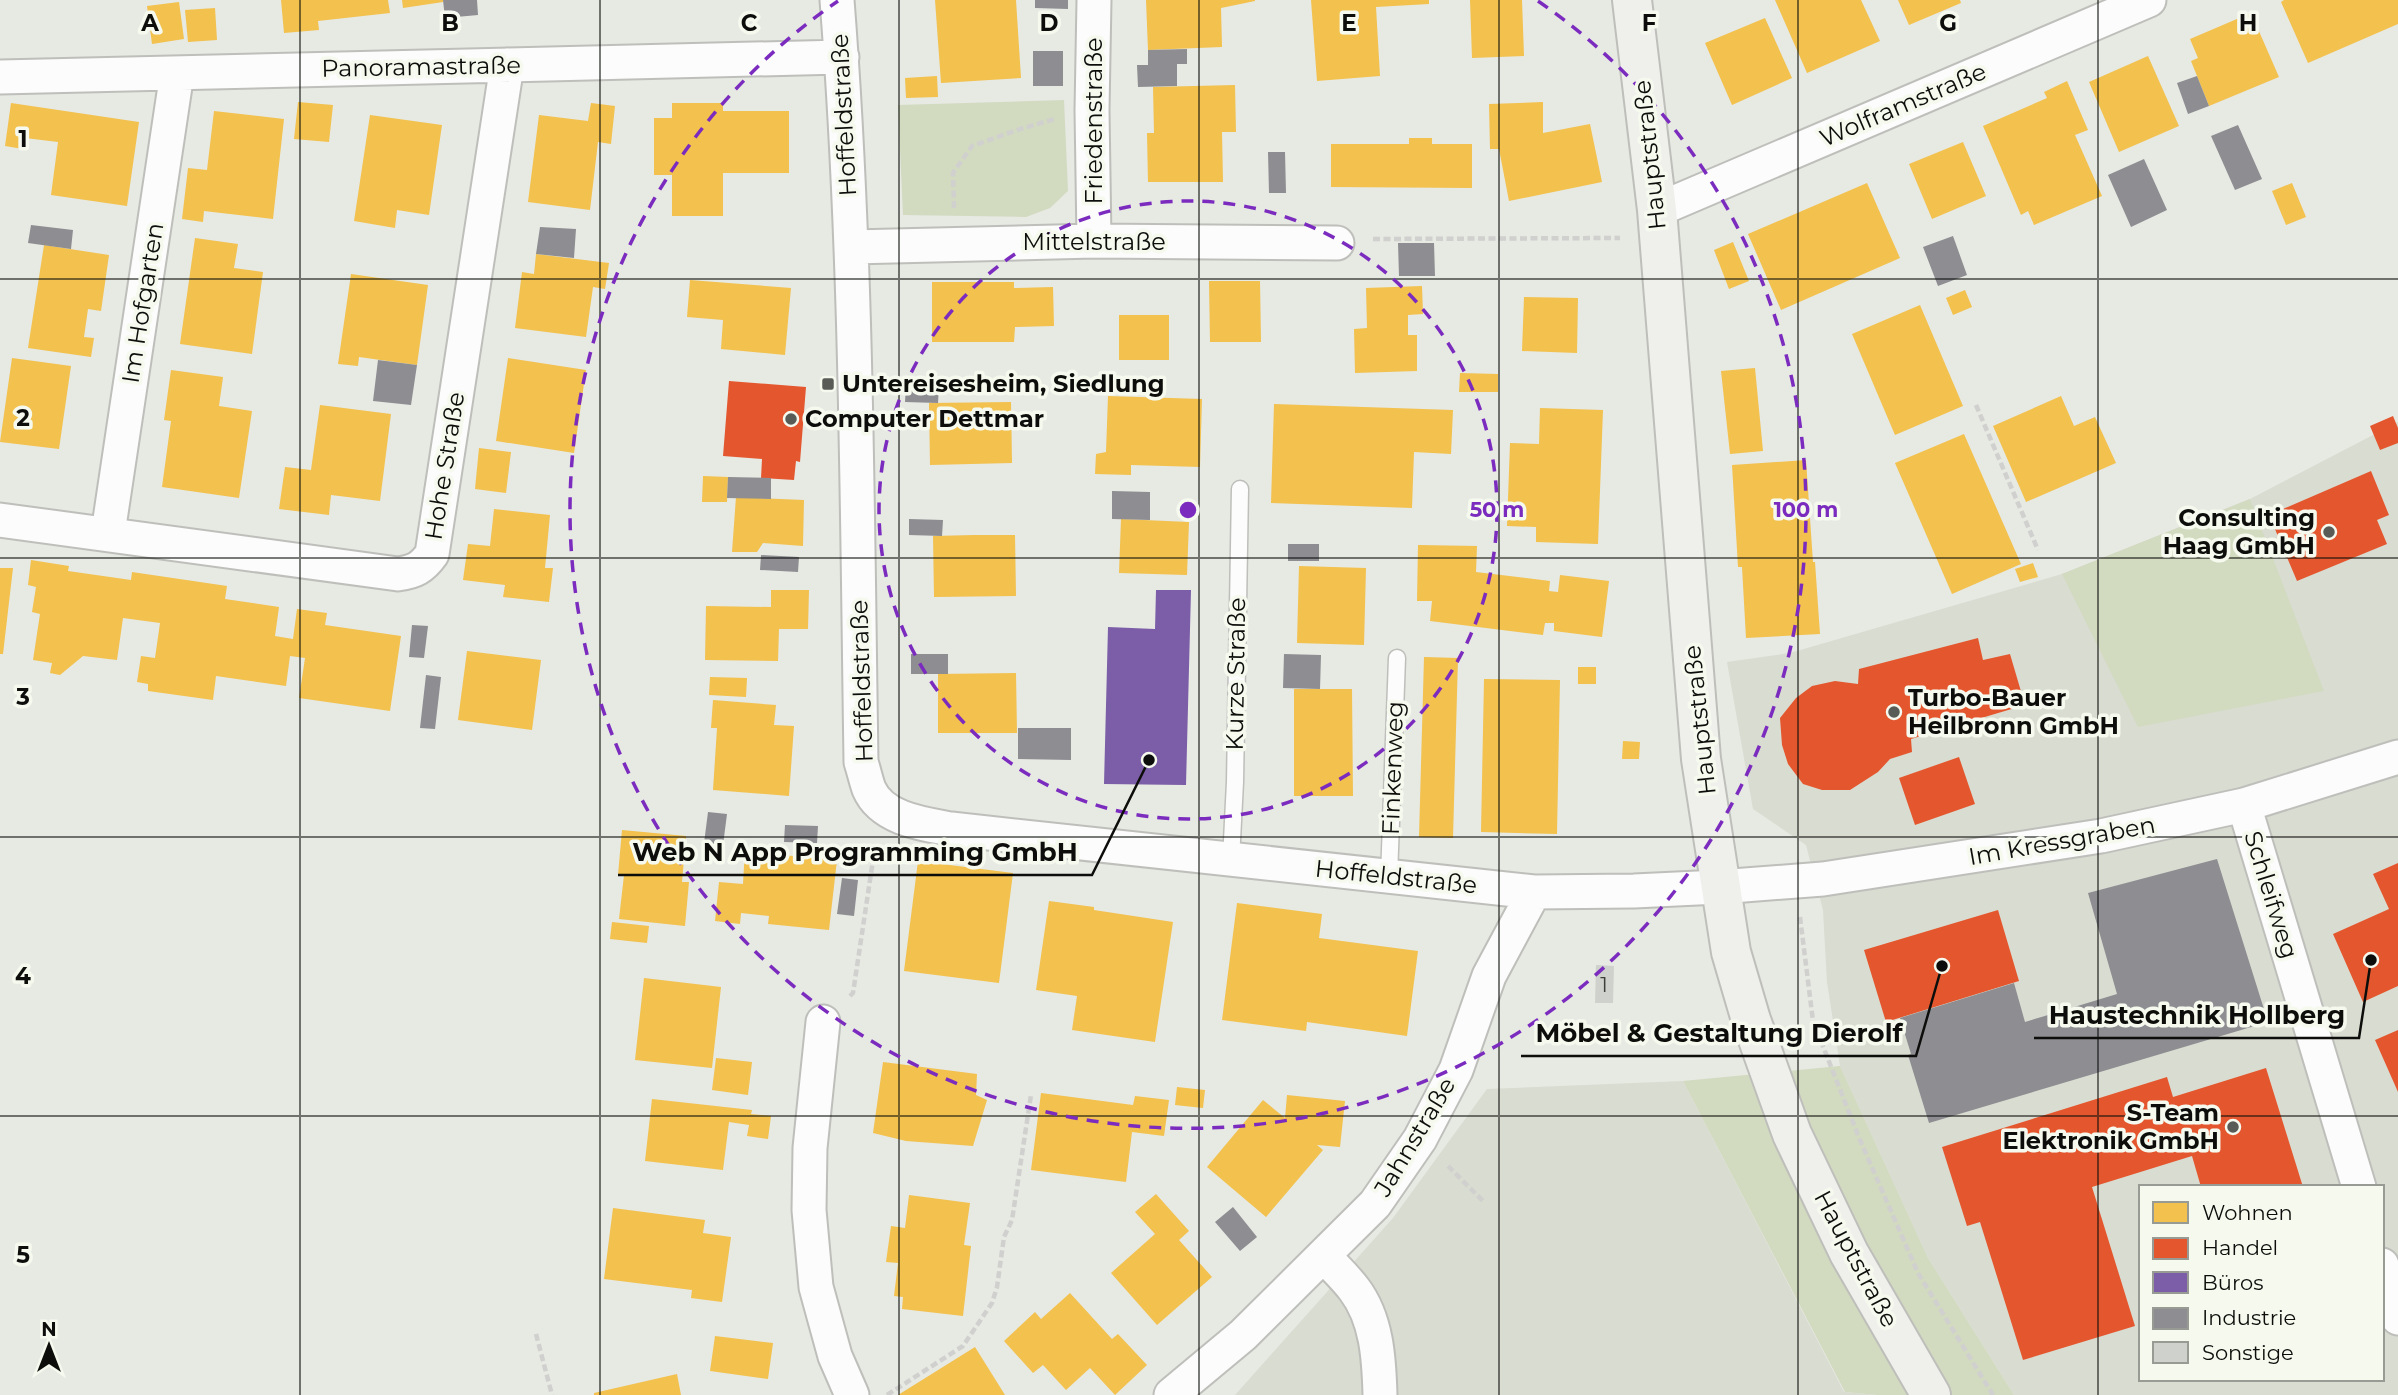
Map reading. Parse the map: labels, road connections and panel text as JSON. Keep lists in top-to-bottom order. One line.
{"streets":{"main road":["Hauptstraße"],"street":["Panoramastraße","Wolframstraße","Hoffeldstraße","Friedenstraße","Mittelstraße","Im Hofgarten","Hohe Straße","Im Kressgraben","Schleifweg","Jahnstraße"],"lane":["Kurze Straße","Finkenweg"]},"crossings":[["Panoramastraße","Hoffeldstraße"],["Panoramastraße","Im Hofgarten"],["Panoramastraße","Hohe Straße"],["Wolframstraße","Hauptstraße"],["Hoffeldstraße","Hauptstraße"],["Hoffeldstraße","Mittelstraße"],["Hoffeldstraße","Kurze Straße"],["Hoffeldstraße","Finkenweg"],["Hoffeldstraße","Im Kressgraben"],["Hoffeldstraße","Jahnstraße"],["Friedenstraße","Mittelstraße"],["Hauptstraße","Im Kressgraben"],["Im Hofgarten","Hohe Straße"],["Im Kressgraben","Schleifweg"]],"places":{"transit":["Untereisesheim, Siedlung"],"other":["Computer Dettmar","Consulting Haag GmbH","Turbo-Bauer Heilbronn GmbH","Web N App Programming GmbH","Haustechnik Hollberg","Möbel & Gestaltung Dierolf","S-Team Elektronik GmbH"]},"house_numbers":["1"],"legend":["Wohnen","Handel","Büros","Industrie","Sonstige"],"north":"top","grid":{"columns":["A","B","C","D","E","F","G","H"],"rows":["1","2","3","4","5"]},"rings":["50 m","100 m"]}
